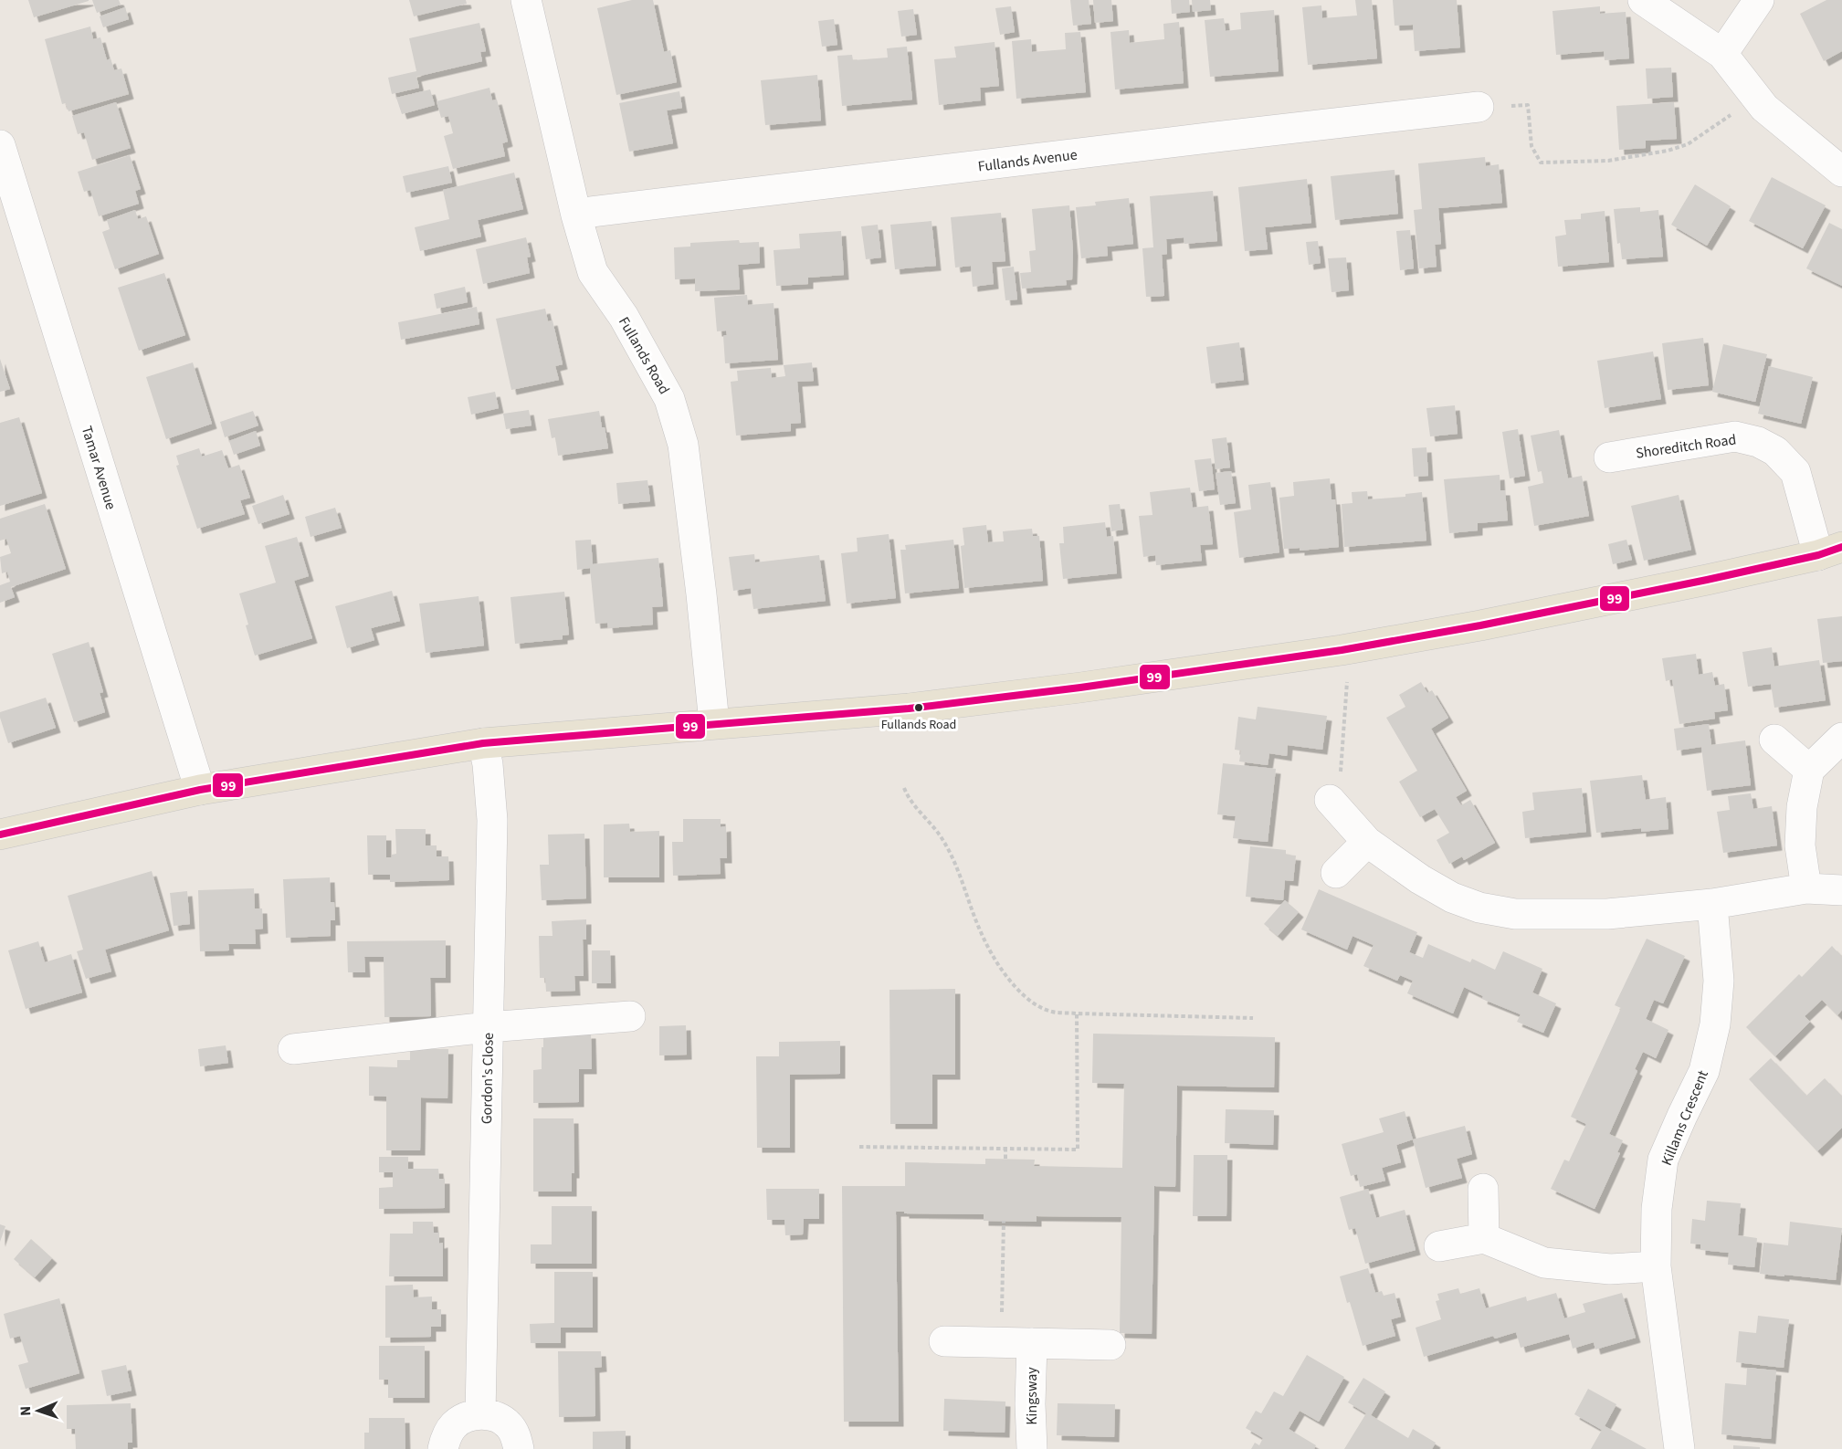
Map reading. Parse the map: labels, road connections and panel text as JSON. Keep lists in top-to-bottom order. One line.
{"streets":{"main road":["Shoreditch Road"],"street":["Fullands Avenue","Fullands Road","Tamar Avenue","Gordon's Close","Killams Crescent","Kingsway"]},"crossings":[["Fullands Avenue","Fullands Road"],["Fullands Road","Shoreditch Road"],["Shoreditch Road","Tamar Avenue"],["Shoreditch Road","Gordon's Close"]],"places":["Fullands Road"],"lines":["transit line 99"],"north":"left"}
